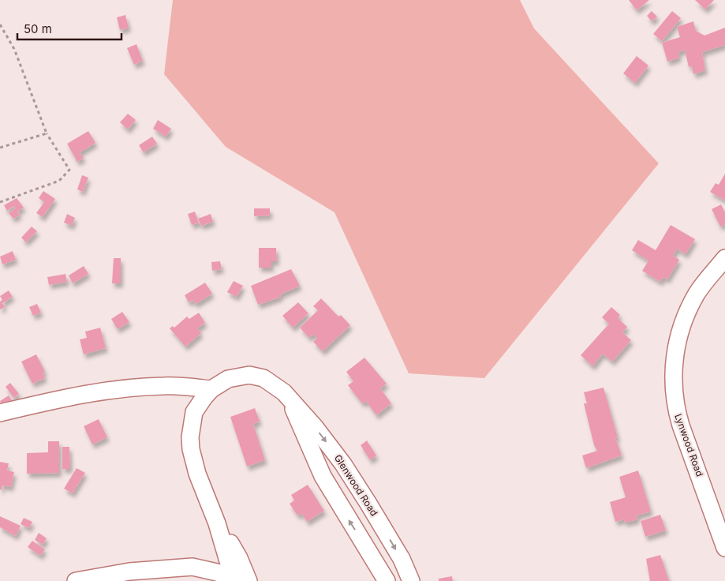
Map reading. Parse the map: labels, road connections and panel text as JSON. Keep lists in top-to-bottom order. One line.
{"streets":{"street":["Lynwood Road","Glenwood Road"]},"scale_bar":"50 m"}
